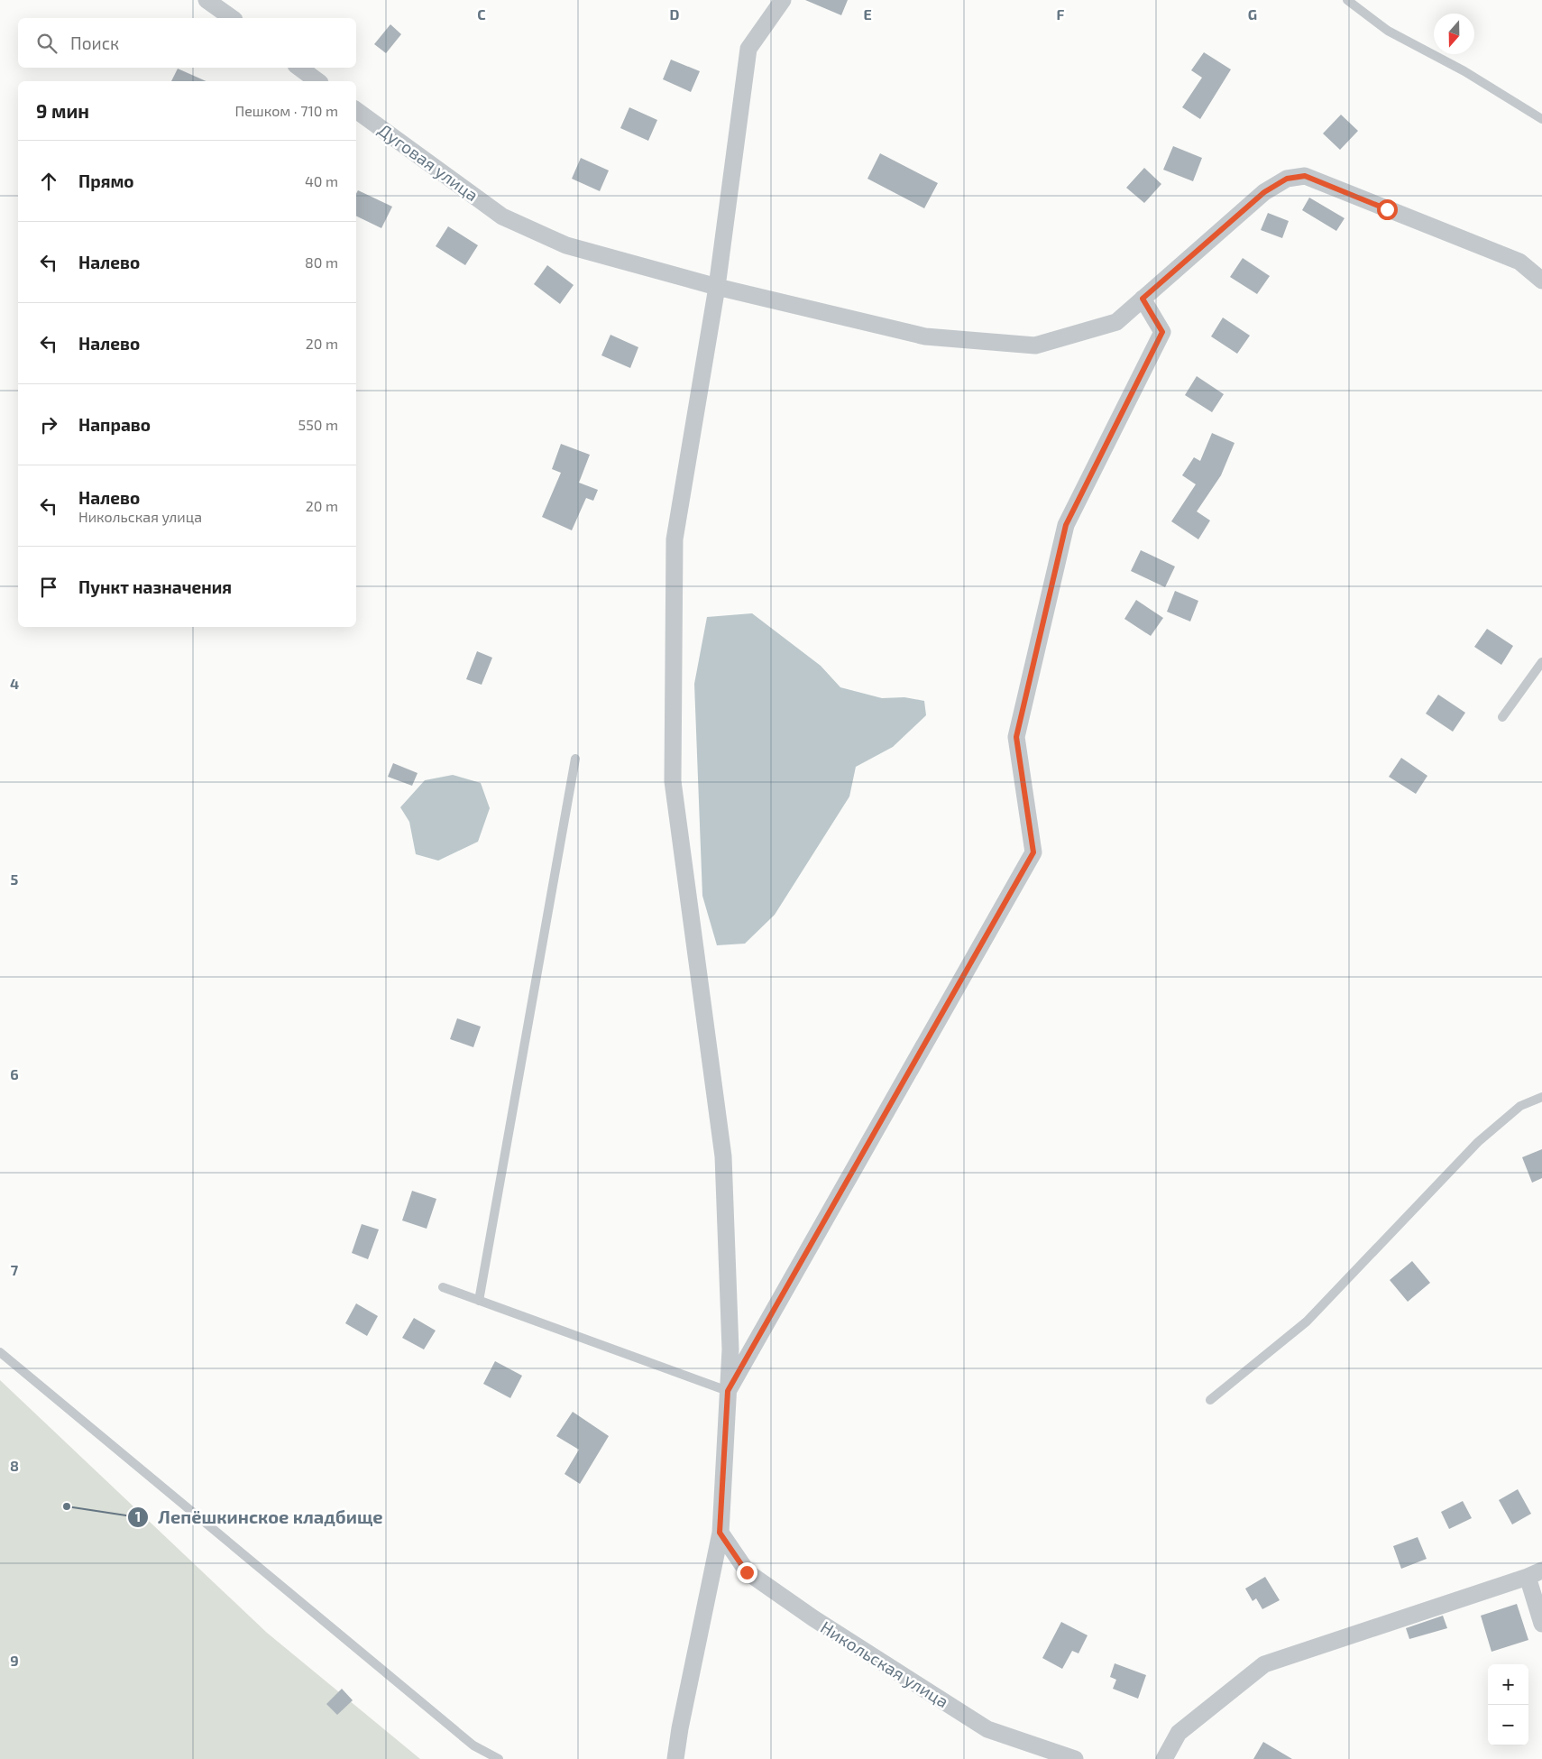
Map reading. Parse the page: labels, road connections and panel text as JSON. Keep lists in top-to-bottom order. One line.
{"streets":{"street":["Дуговая улица","Никольская улица"]},"places":["Лепёшкинское кладбище"],"north":"bottom","page":{"search":"Поиск","heading":["9 мин","Пешком · 710 m"],"list":[["Прямо","40 m"],["Налево","80 m"],["Налево","20 m"],["Направо","550 m"],["Налево","Никольская улица","20 m"],"Пункт назначения"],"map_buttons":["+","−"]},"grid":{"columns":["C","D","E","F","G"],"rows":["4","5","6","7","8","9"]}}
